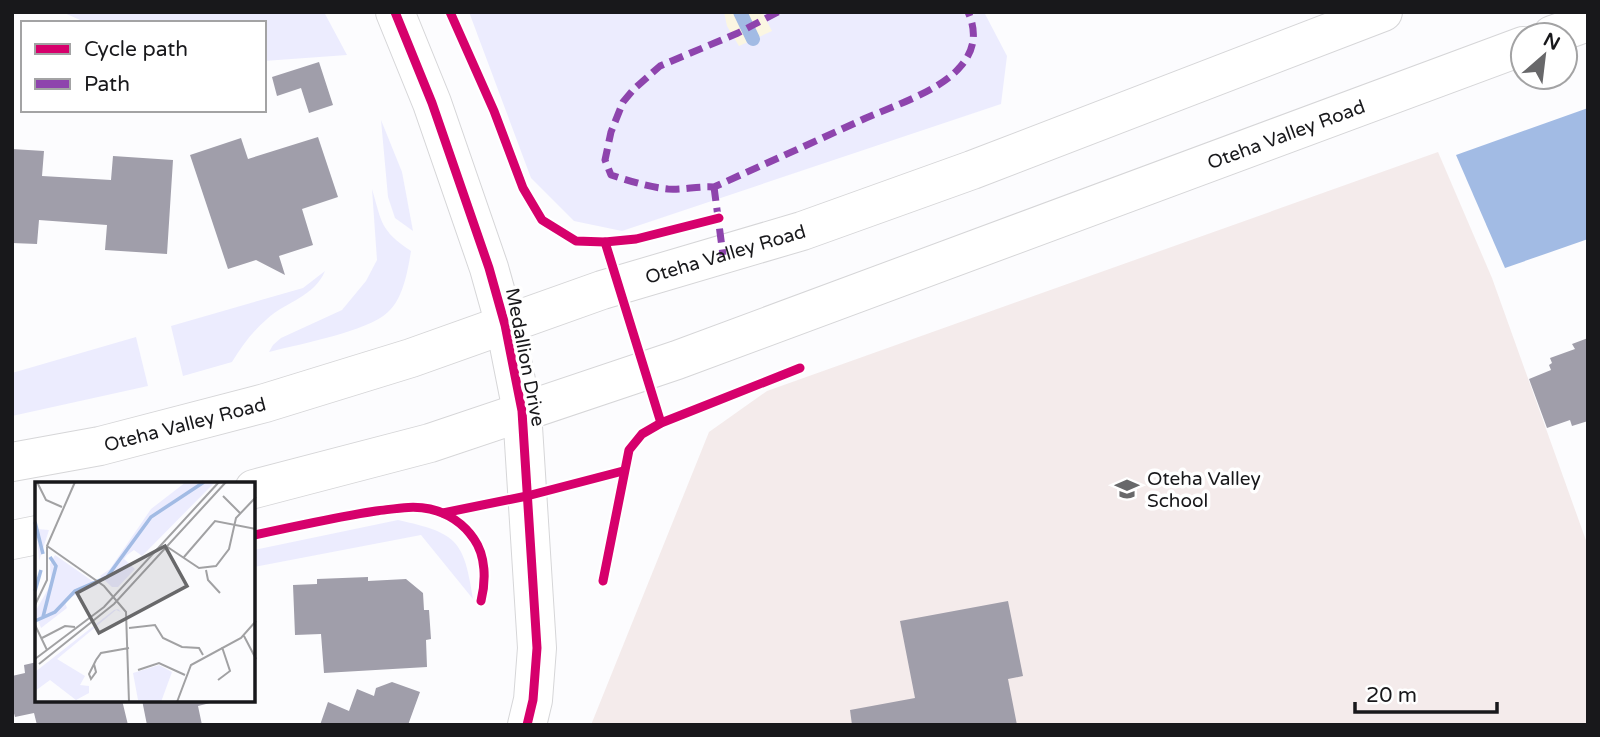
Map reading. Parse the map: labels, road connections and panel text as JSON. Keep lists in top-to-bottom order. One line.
{"streets":{"main road":["Oteha Valley Road","Medallion Drive"]},"crossings":[["Oteha Valley Road","Medallion Drive"]],"places":{"school or university":["Oteha Valley School"]},"legend":["Cycle path","Path"],"scale_bar":"20 m","north":"top right"}
